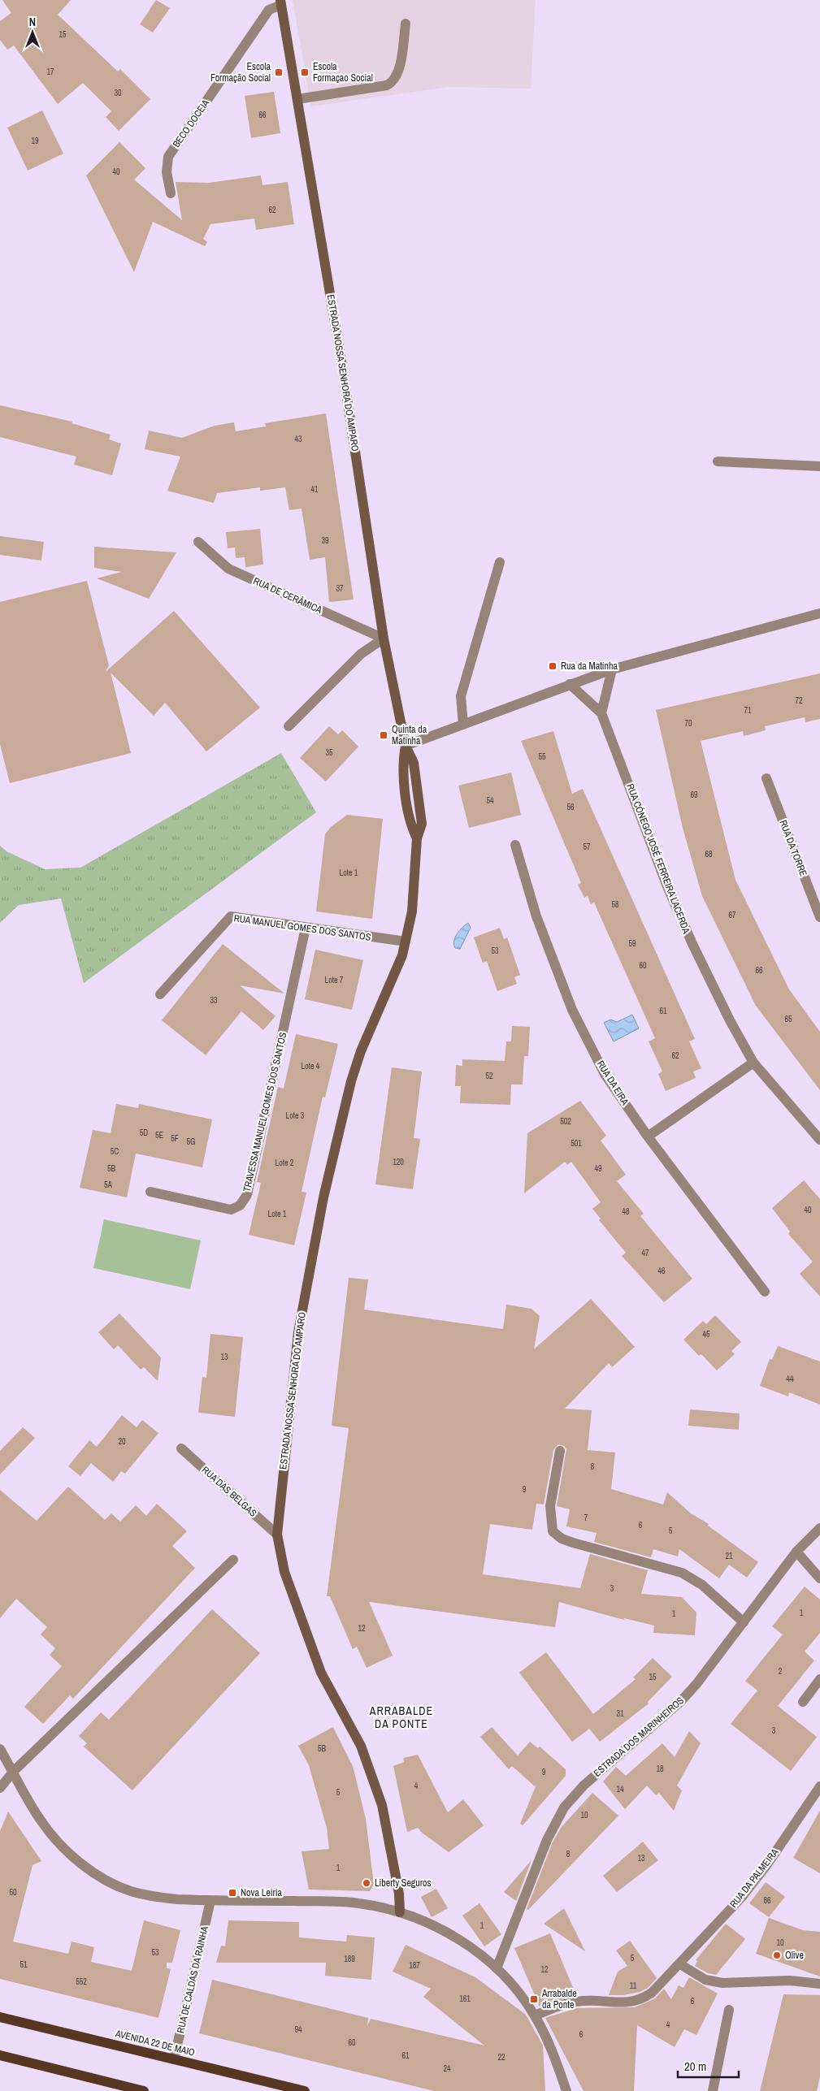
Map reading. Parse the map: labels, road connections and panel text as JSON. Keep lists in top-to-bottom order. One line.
{"streets":{"main road":["ESTRADA NOSSA SENHORA DO AMPARO","AVENIDA 22 DE MAIO"],"street":["BECO DOCEIA","RUA DE CERÂMICA","RUA DA TORRE","RUA CÓNEGO JOSÉ FERREIRA LACERDA","RUA MANUEL GOMES DOS SANTOS","RUA DA EIRA","TRAVESSA MANUEL GOMES DOS SANTOS","RUA DAS BELGAS","ESTRADA DOS MARINHEIROS","RUA DA PALMEIRA","RUA DE CALDAS DA RAINHA"]},"crossings":[["BECO DOCEIA","ESTRADA NOSSA SENHORA DO AMPARO"],["ESTRADA NOSSA SENHORA DO AMPARO","RUA DE CERÂMICA"],["ESTRADA NOSSA SENHORA DO AMPARO","RUA MANUEL GOMES DOS SANTOS"],["ESTRADA NOSSA SENHORA DO AMPARO","RUA DAS BELGAS"],["RUA MANUEL GOMES DOS SANTOS","TRAVESSA MANUEL GOMES DOS SANTOS"],["RUA DE CALDAS DA RAINHA","AVENIDA 22 DE MAIO"]],"districts":["ARRABALDE DA PONTE"],"places":{"transit":["Escola Formação Social","Escola Formaçao Social","Rua da Matinha","Quinta da Matinha","Nova Leiria","Arrabalde da Ponte"],"other":["Liberty Seguros","Olive"]},"house_numbers":["15","17","30","66","19","40","62","43","41","39","37","72","71","70","35","55","69","54","56","57","68","Lote 1","58","67","59","53","60","66","Lote 7","33","61","65","62","Lote 4","52","Lote 3","502","5D","5E","5F","5G","501","5C","120","Lote 2","5B","49","5A","40","48","Lote 1","47","46","45","13","44","20","8","9","7","6","5","21","3","1","1","12","2","15","31","3","5B","18","9","4","14","5","10","8","13","1","50","86","1","10","53","5","189","51","187","12","552","11","161","6","4","94","6","60","61","22","24"],"scale_bar":"20 m","north":"top"}
